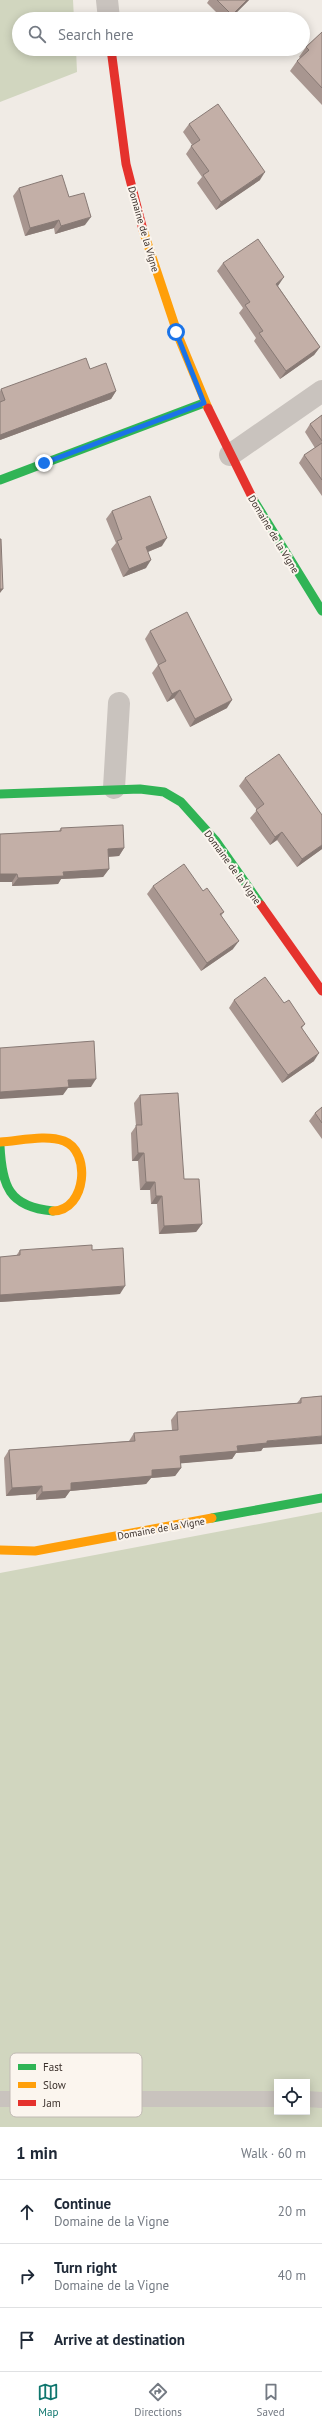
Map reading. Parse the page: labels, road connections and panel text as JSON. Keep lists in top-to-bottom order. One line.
{"streets":{"street":["Domaine de la Vigne"]},"legend":["Fast","Slow","Jam"],"page":{"search":"Search here","heading":["1 min","Walk · 60 m"],"list":[["Continue","Domaine de la Vigne","20 m"],["Turn right","Domaine de la Vigne","40 m"],"Arrive at destination"],"nav":["Map","Directions","Saved"]}}
